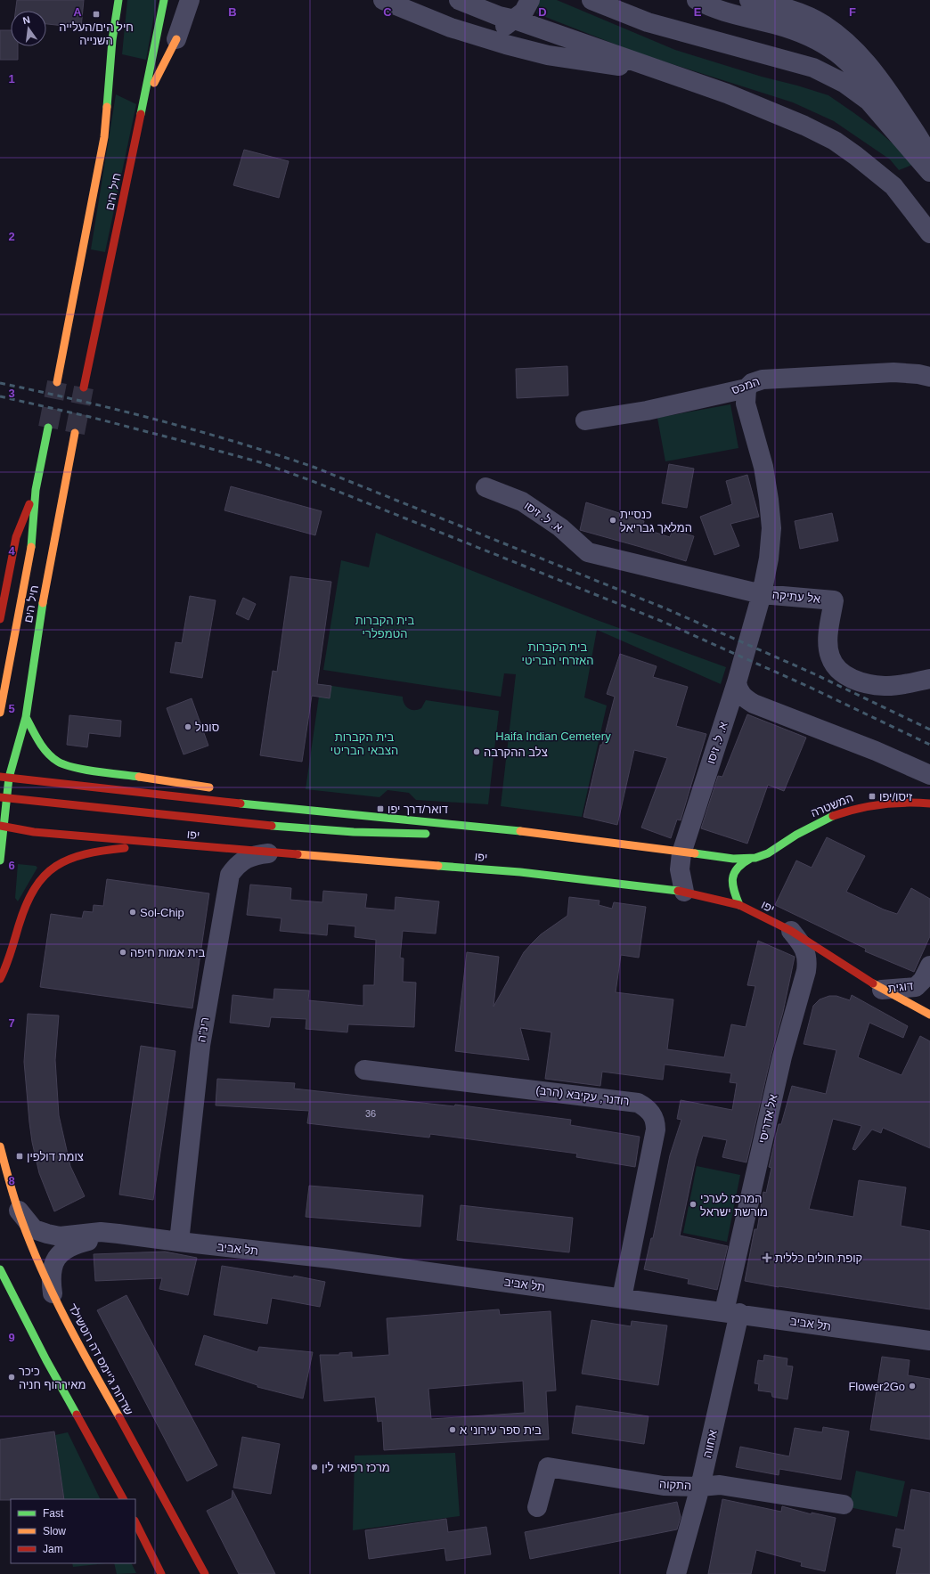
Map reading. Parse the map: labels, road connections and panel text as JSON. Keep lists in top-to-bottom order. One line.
{"streets":{"main road":["חיל הים","המשטרה","יפו","שדרות ג'יימס דה רוטשילד"],"street":["המכס","א. ל. זיסו","אל עתיקה","דוגית","רינ\"ה","רודנר, עקיבא (הרב)","אל אדריסי","תל אביב","אחווה","התקוה"]},"crossings":[["חיל הים","יפו"],["המכס","א. ל. זיסו"],["א. ל. זיסו","אל עתיקה"],["א. ל. זיסו","יפו"],["יפו","דוגית"],["יפו","רינ\"ה"],["יפו","אל אדריסי"],["רינ\"ה","תל אביב"],["רודנר, עקיבא (הרב)","תל אביב"],["אל אדריסי","תל אביב"],["אל אדריסי","אחווה"],["תל אביב","שדרות ג'יימס דה רוטשילד"],["תל אביב","אחווה"],["אחווה","התקוה"]],"parks":["בית הקברות הטמפלרי","בית הקברות האזרחי הבריטי","Haifa Indian Cemetery","בית הקברות הצבאי הבריטי"],"places":{"transit":["חיל הים/העלייה השנייה","זיסו/יפו","דואר/דרך יפו","צומת דולפין"],"other":["כנסיית המלאך גבריאל","סונול","צלב ההקרבה","Sol-Chip","בית אמות חיפה","המרכז לערכי מורשת ישראל","כיכר מאירהוף חניה","Flower2Go","בית ספר עירוני א","מרכז רפואי לין"],"health":["קופת חולים כללית"]},"house_numbers":["36"],"legend":["Fast","Slow","Jam"],"north":"top","grid":{"columns":["A","B","C","D","E","F"],"rows":["1","2","3","4","5","6","7","8","9"]}}
